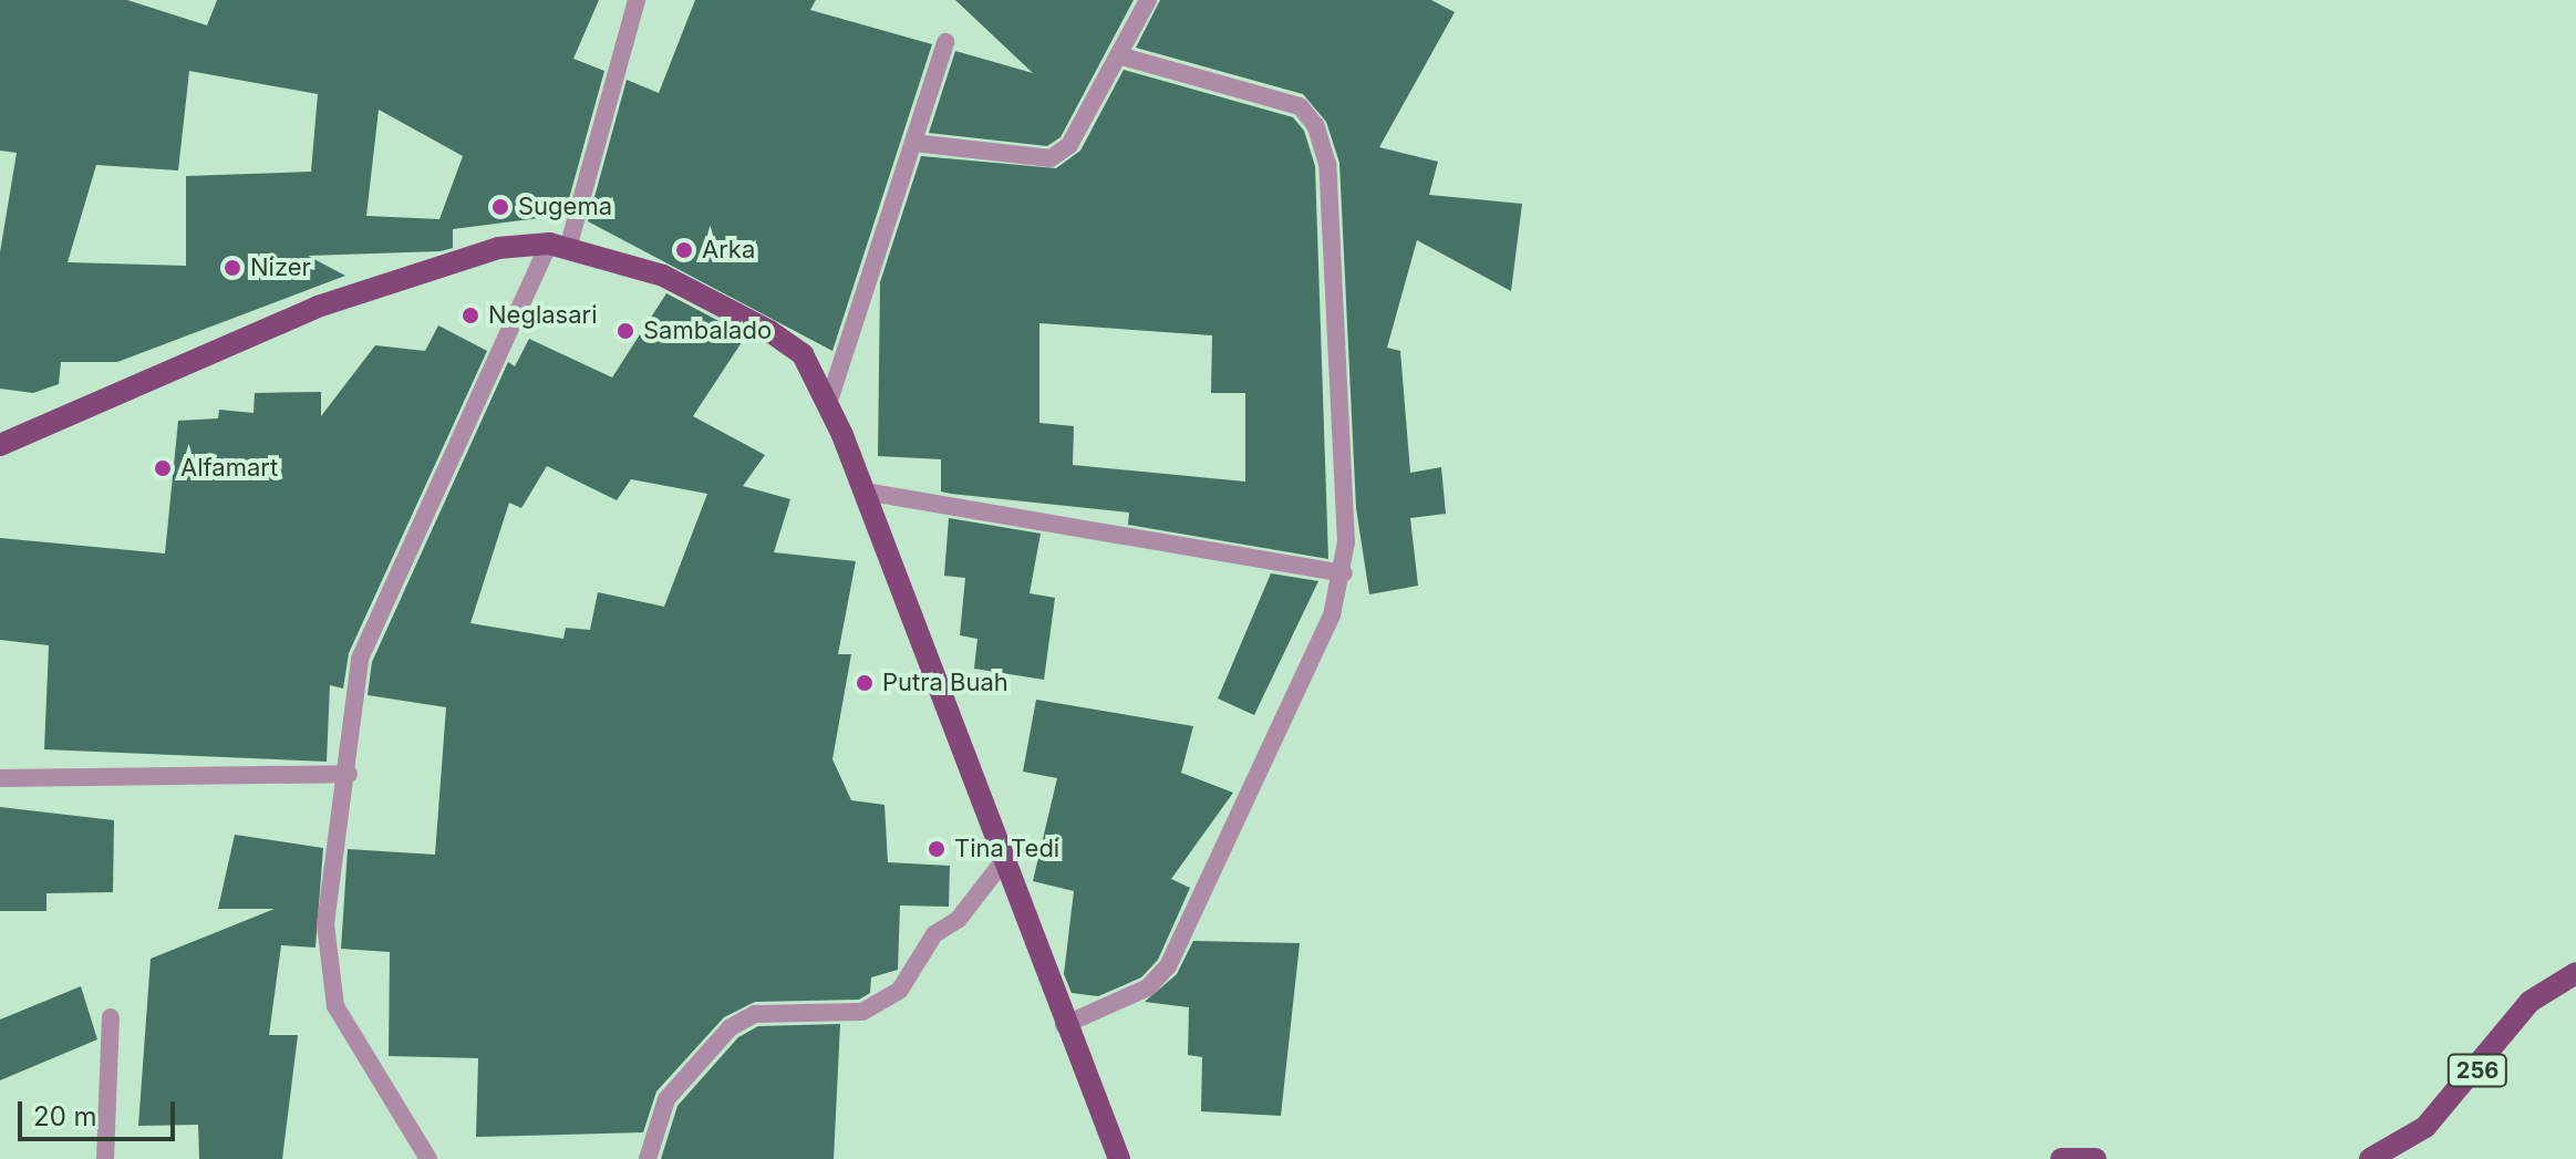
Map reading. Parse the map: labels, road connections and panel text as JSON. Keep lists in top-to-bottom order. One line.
{"streets":{"main road":["256"]},"places":["Sugema","Arka","Nizer","Neglasari","Sambalado","Alfamart","Putra Buah","Tina Tedi"],"scale_bar":"20 m"}
